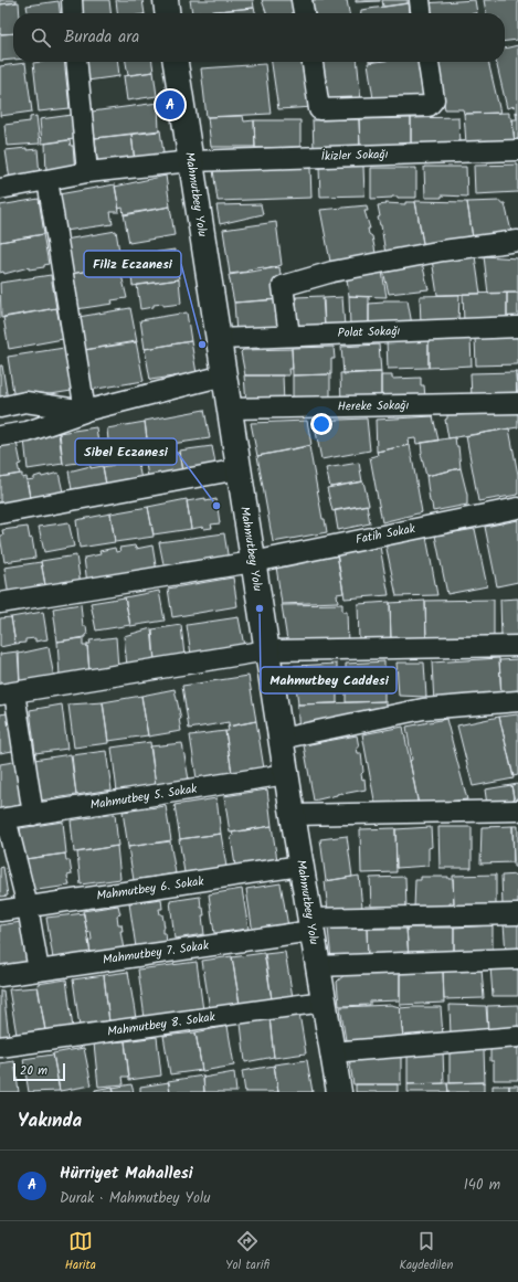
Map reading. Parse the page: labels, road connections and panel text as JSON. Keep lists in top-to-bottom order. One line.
{"streets":{"main road":["Mahmutbey Yolu"],"street":["İkizler Sokağı","Polat Sokağı","Hereke Sokağı","Fatih Sokak","Mahmutbey 5. Sokak","Mahmutbey 6. Sokak","Mahmutbey 7. Sokak","Mahmutbey 8. Sokak"]},"crossings":[["İkizler Sokağı","Mahmutbey Yolu"],["Mahmutbey Yolu","Polat Sokağı"],["Mahmutbey Yolu","Hereke Sokağı"],["Mahmutbey Yolu","Fatih Sokak"],["Mahmutbey Yolu","Mahmutbey 5. Sokak"],["Mahmutbey Yolu","Mahmutbey 6. Sokak"],["Mahmutbey Yolu","Mahmutbey 7. Sokak"],["Mahmutbey Yolu","Mahmutbey 8. Sokak"]],"places":["Filiz Eczanesi","Sibel Eczanesi","Mahmutbey Caddesi"],"scale_bar":"20 m","page":{"search":"Burada ara","pins":"A","scale":"20 m","heading":"Yakında","list":[{"mark":"A","name":"Hürriyet Mahallesi","note":"Durak · Mahmutbey Yolu","value":"140 m"}],"nav":["Harita","Yol tarifi","Kaydedilen"]}}
